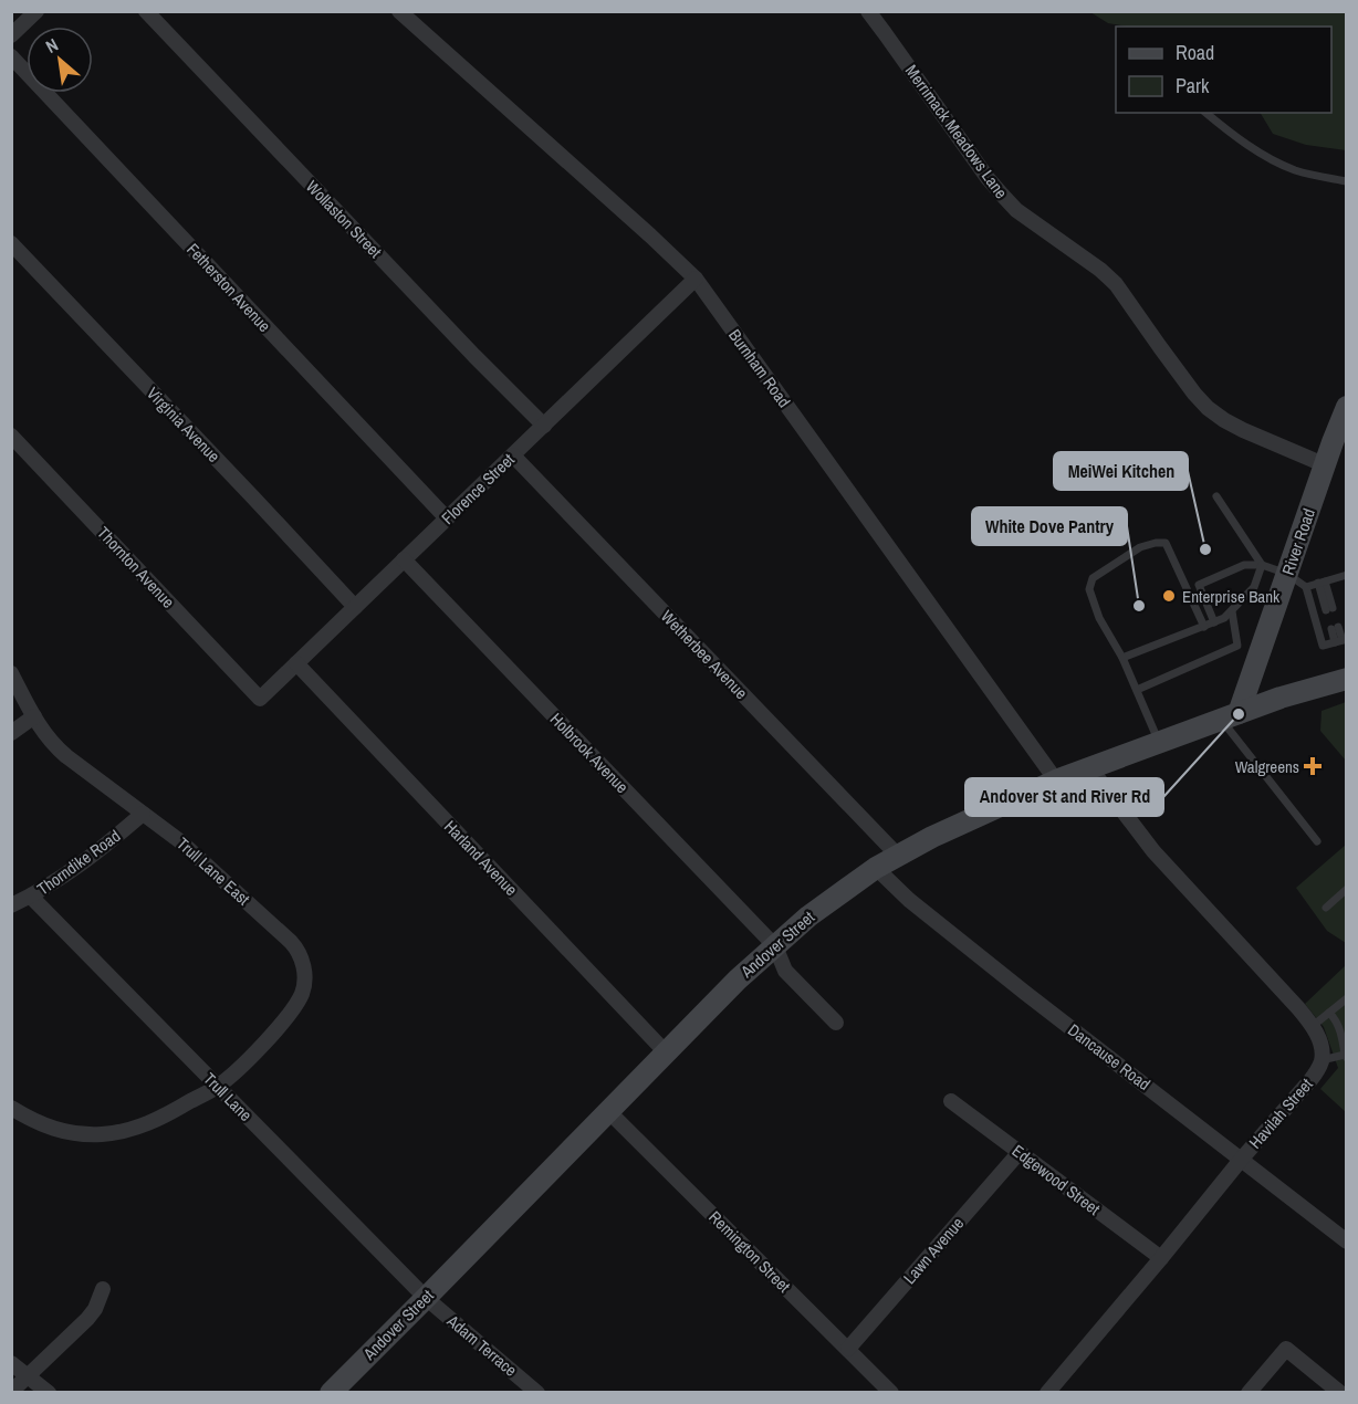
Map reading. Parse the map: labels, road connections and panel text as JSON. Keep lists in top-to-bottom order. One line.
{"streets":{"main road":["River Road","Andover Street"],"street":["Merrimack Meadows Lane","Wollaston Street","Fetherston Avenue","Burnham Road","Virginia Avenue","Florence Street","Thornton Avenue","Wetherbee Avenue","Holbrook Avenue","Harland Avenue","Thorndike Road","Trull Lane East","Dancause Road","Trull Lane","Havilah Street","Edgewood Street","Lawn Avenue","Remington Street","Adam Terrace"]},"crossings":[["Merrimack Meadows Lane","River Road"],["Wollaston Street","Florence Street"],["Fetherston Avenue","Florence Street"],["Burnham Road","Florence Street"],["Burnham Road","Andover Street"],["Virginia Avenue","Florence Street"],["Florence Street","Thornton Avenue"],["Florence Street","Wetherbee Avenue"],["Florence Street","Holbrook Avenue"],["Florence Street","Harland Avenue"],["River Road","Andover Street"],["Wetherbee Avenue","Andover Street"],["Holbrook Avenue","Andover Street"],["Harland Avenue","Andover Street"],["Thorndike Road","Trull Lane East"],["Thorndike Road","Trull Lane"],["Trull Lane East","Trull Lane"],["Andover Street","Dancause Road"],["Andover Street","Trull Lane"],["Andover Street","Havilah Street"],["Andover Street","Remington Street"],["Andover Street","Adam Terrace"],["Dancause Road","Havilah Street"],["Trull Lane","Adam Terrace"],["Havilah Street","Edgewood Street"],["Edgewood Street","Lawn Avenue"],["Lawn Avenue","Remington Street"]],"places":{"other":["MeiWei Kitchen","Enterprise Bank","White Dove Pantry","Andover St and River Rd"],"health":["Walgreens"]},"legend":["Road","Park"],"north":"top left"}
